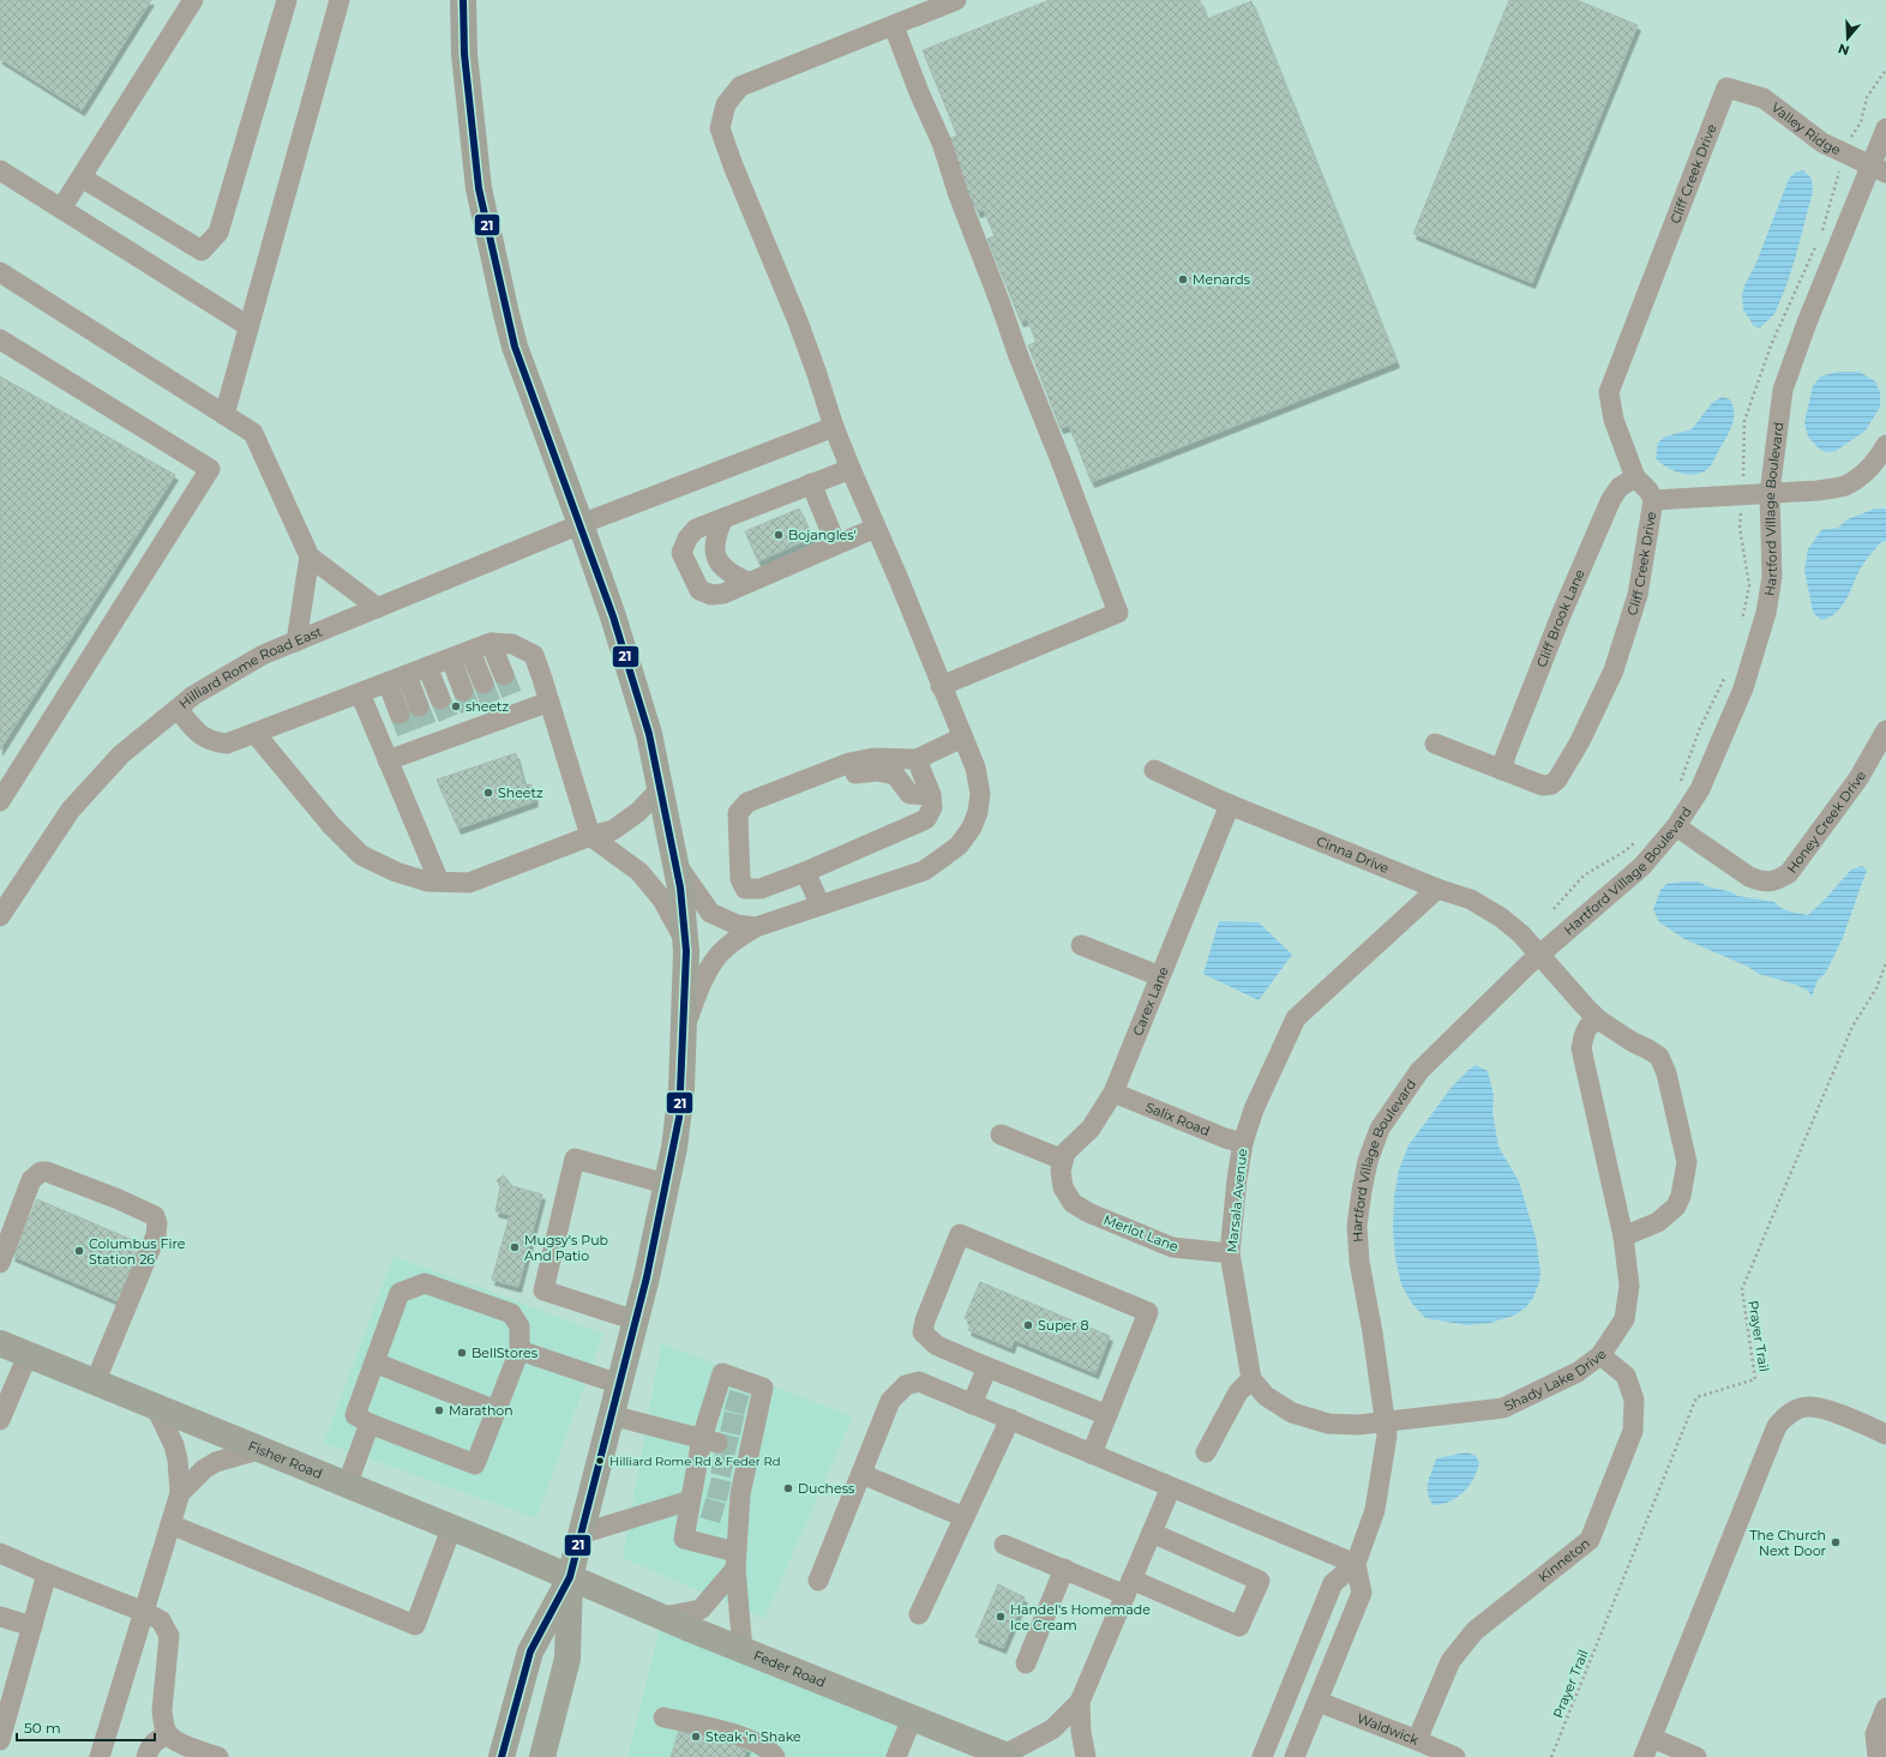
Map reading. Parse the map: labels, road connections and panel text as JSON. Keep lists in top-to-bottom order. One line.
{"streets":{"main road":["Fisher Road","Feder Road"],"street":["Valley Ridge","Cliff Creek Drive","Hartford Village Boulevard","Cliff Brook Lane","Hilliard Rome Road East","Honey Creek Drive","Cinna Drive","Carex Lane","Salix Road","Marsala Avenue","Merlot Lane","Shady Lake Drive","Kinneton","Waldwick"],"path":["Prayer Trail"]},"crossings":[["Valley Ridge","Cliff Creek Drive"],["Valley Ridge","Hartford Village Boulevard"],["Cliff Creek Drive","Cliff Brook Lane"],["Hartford Village Boulevard","Honey Creek Drive"],["Hartford Village Boulevard","Cinna Drive"],["Hartford Village Boulevard","Marsala Avenue"],["Hartford Village Boulevard","Shady Lake Drive"],["Cinna Drive","Carex Lane"],["Cinna Drive","Marsala Avenue"],["Carex Lane","Salix Road"],["Carex Lane","Merlot Lane"],["Salix Road","Marsala Avenue"],["Marsala Avenue","Merlot Lane"],["Marsala Avenue","Shady Lake Drive"],["Shady Lake Drive","Kinneton"],["Fisher Road","Feder Road"],["Kinneton","Waldwick"]],"places":["Menards","Bojangles'","sheetz","Sheetz","Mugsy's Pub And Patio","Columbus Fire Station 26","Super 8","BellStores","Marathon","Hilliard Rome Rd & Feder Rd","Duchess","The Church Next Door","Handel's Homemade Ice Cream","Steak 'n Shake"],"lines":["transit line 21"],"scale_bar":"50 m","north":"bottom"}
